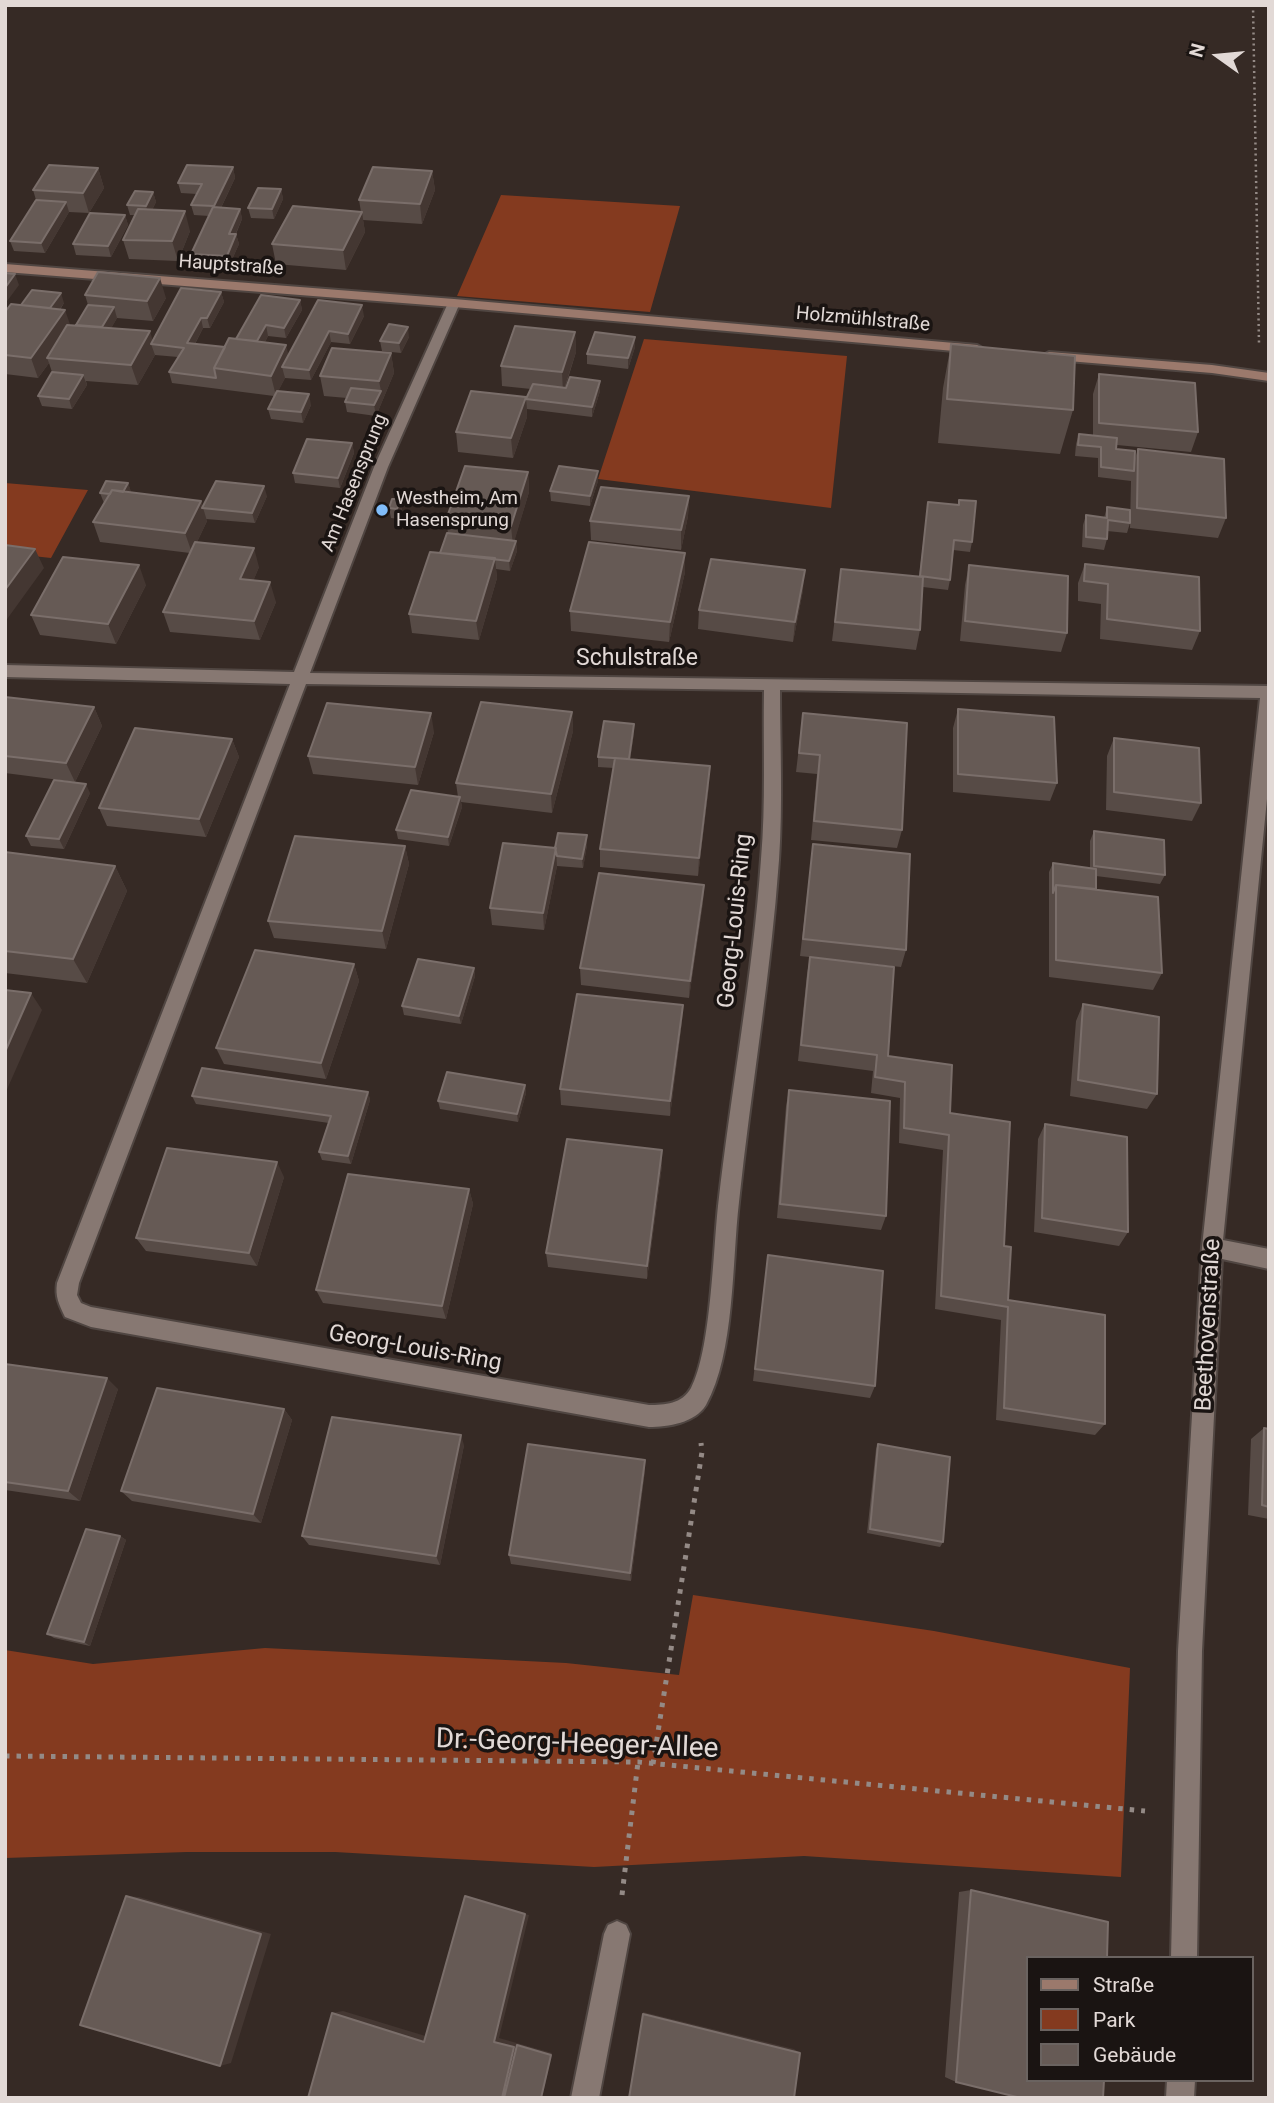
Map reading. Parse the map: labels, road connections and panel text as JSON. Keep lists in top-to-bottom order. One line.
{"streets":{"main road":["Hauptstraße","Holzmühlstraße"],"street":["Am Hasensprung","Schulstraße","Georg-Louis-Ring","Beethovenstraße"],"path":["Dr.-Georg-Heeger-Allee"]},"crossings":[["Hauptstraße","Holzmühlstraße"],["Hauptstraße","Am Hasensprung"],["Holzmühlstraße","Am Hasensprung"],["Am Hasensprung","Schulstraße"],["Am Hasensprung","Georg-Louis-Ring"],["Schulstraße","Georg-Louis-Ring"],["Schulstraße","Beethovenstraße"],["Beethovenstraße","Dr.-Georg-Heeger-Allee"]],"places":["Westheim, Am Hasensprung"],"legend":["Straße","Park","Gebäude"],"north":"left"}
